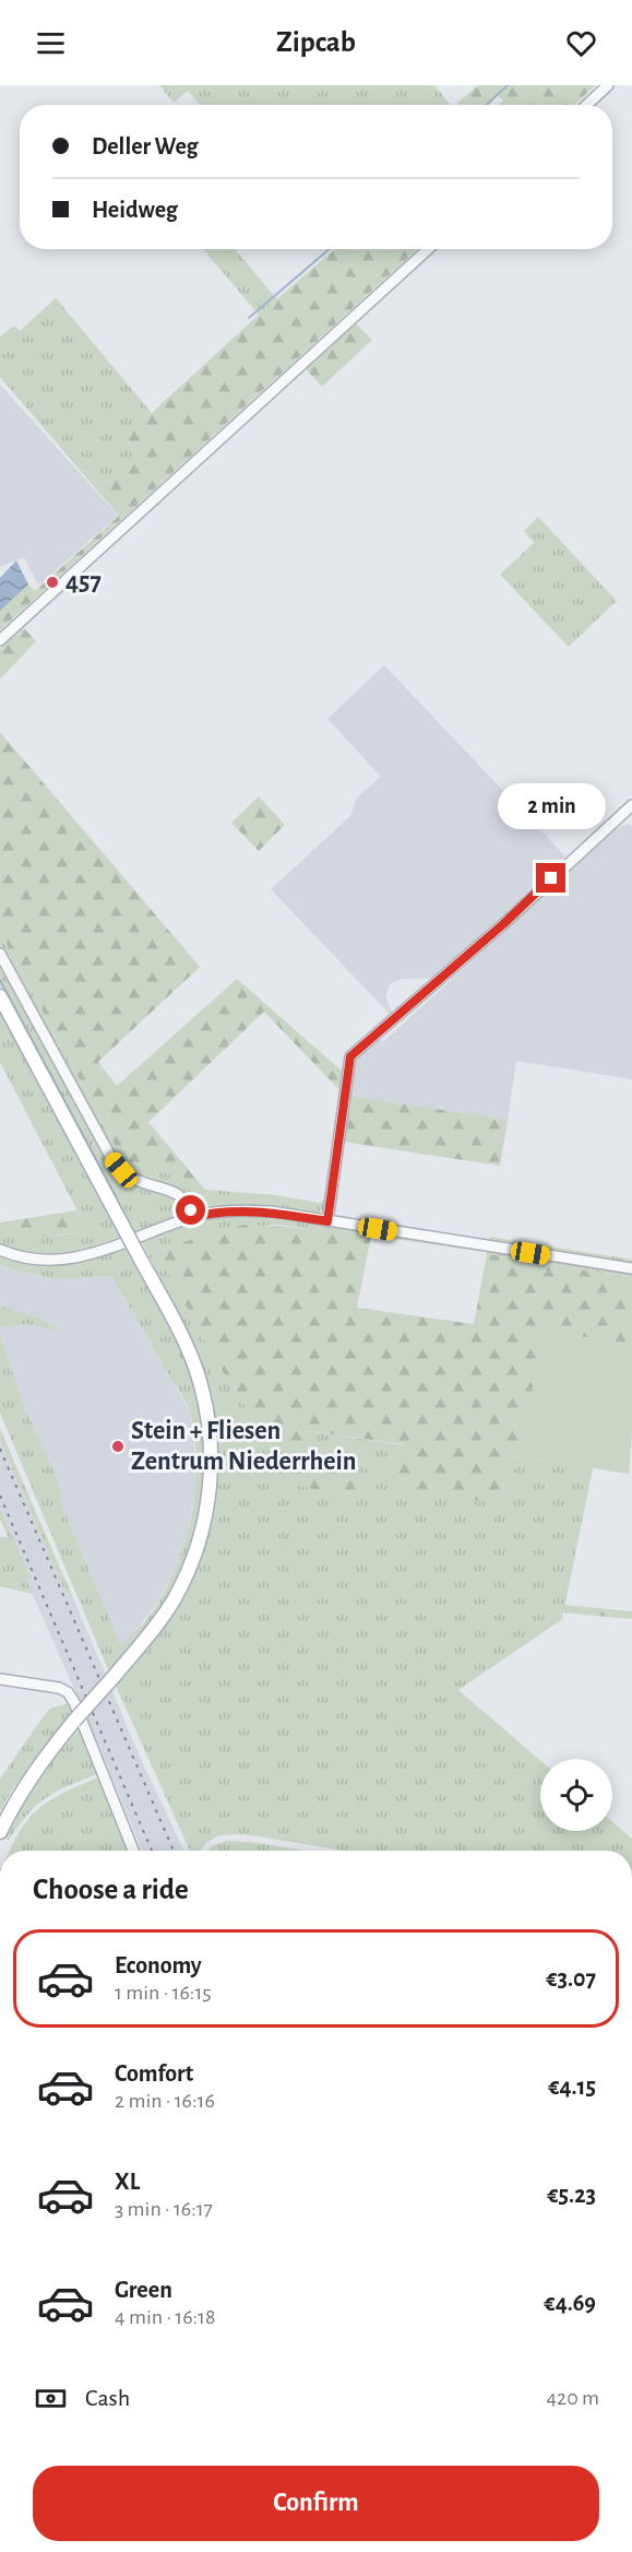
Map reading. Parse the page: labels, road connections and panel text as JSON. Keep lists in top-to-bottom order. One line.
{"places":["457","Stein + Fliesen Zentrum Niederrhein"],"page":{"header":"Zipcab","banner":["Deller Weg","Heidweg"],"bubble":"2 min","heading":"Choose a ride","list":[{"name":"Economy","note":"1 min · 16:15","value":"€3.07"},{"name":"Comfort","note":"2 min · 16:16","value":"€4.15"},{"name":"XL","note":"3 min · 16:17","value":"€5.23"},{"name":"Green","note":"4 min · 16:18","value":"€4.69"}],"pay":["Cash","420 m"],"buttons":"Confirm"}}
